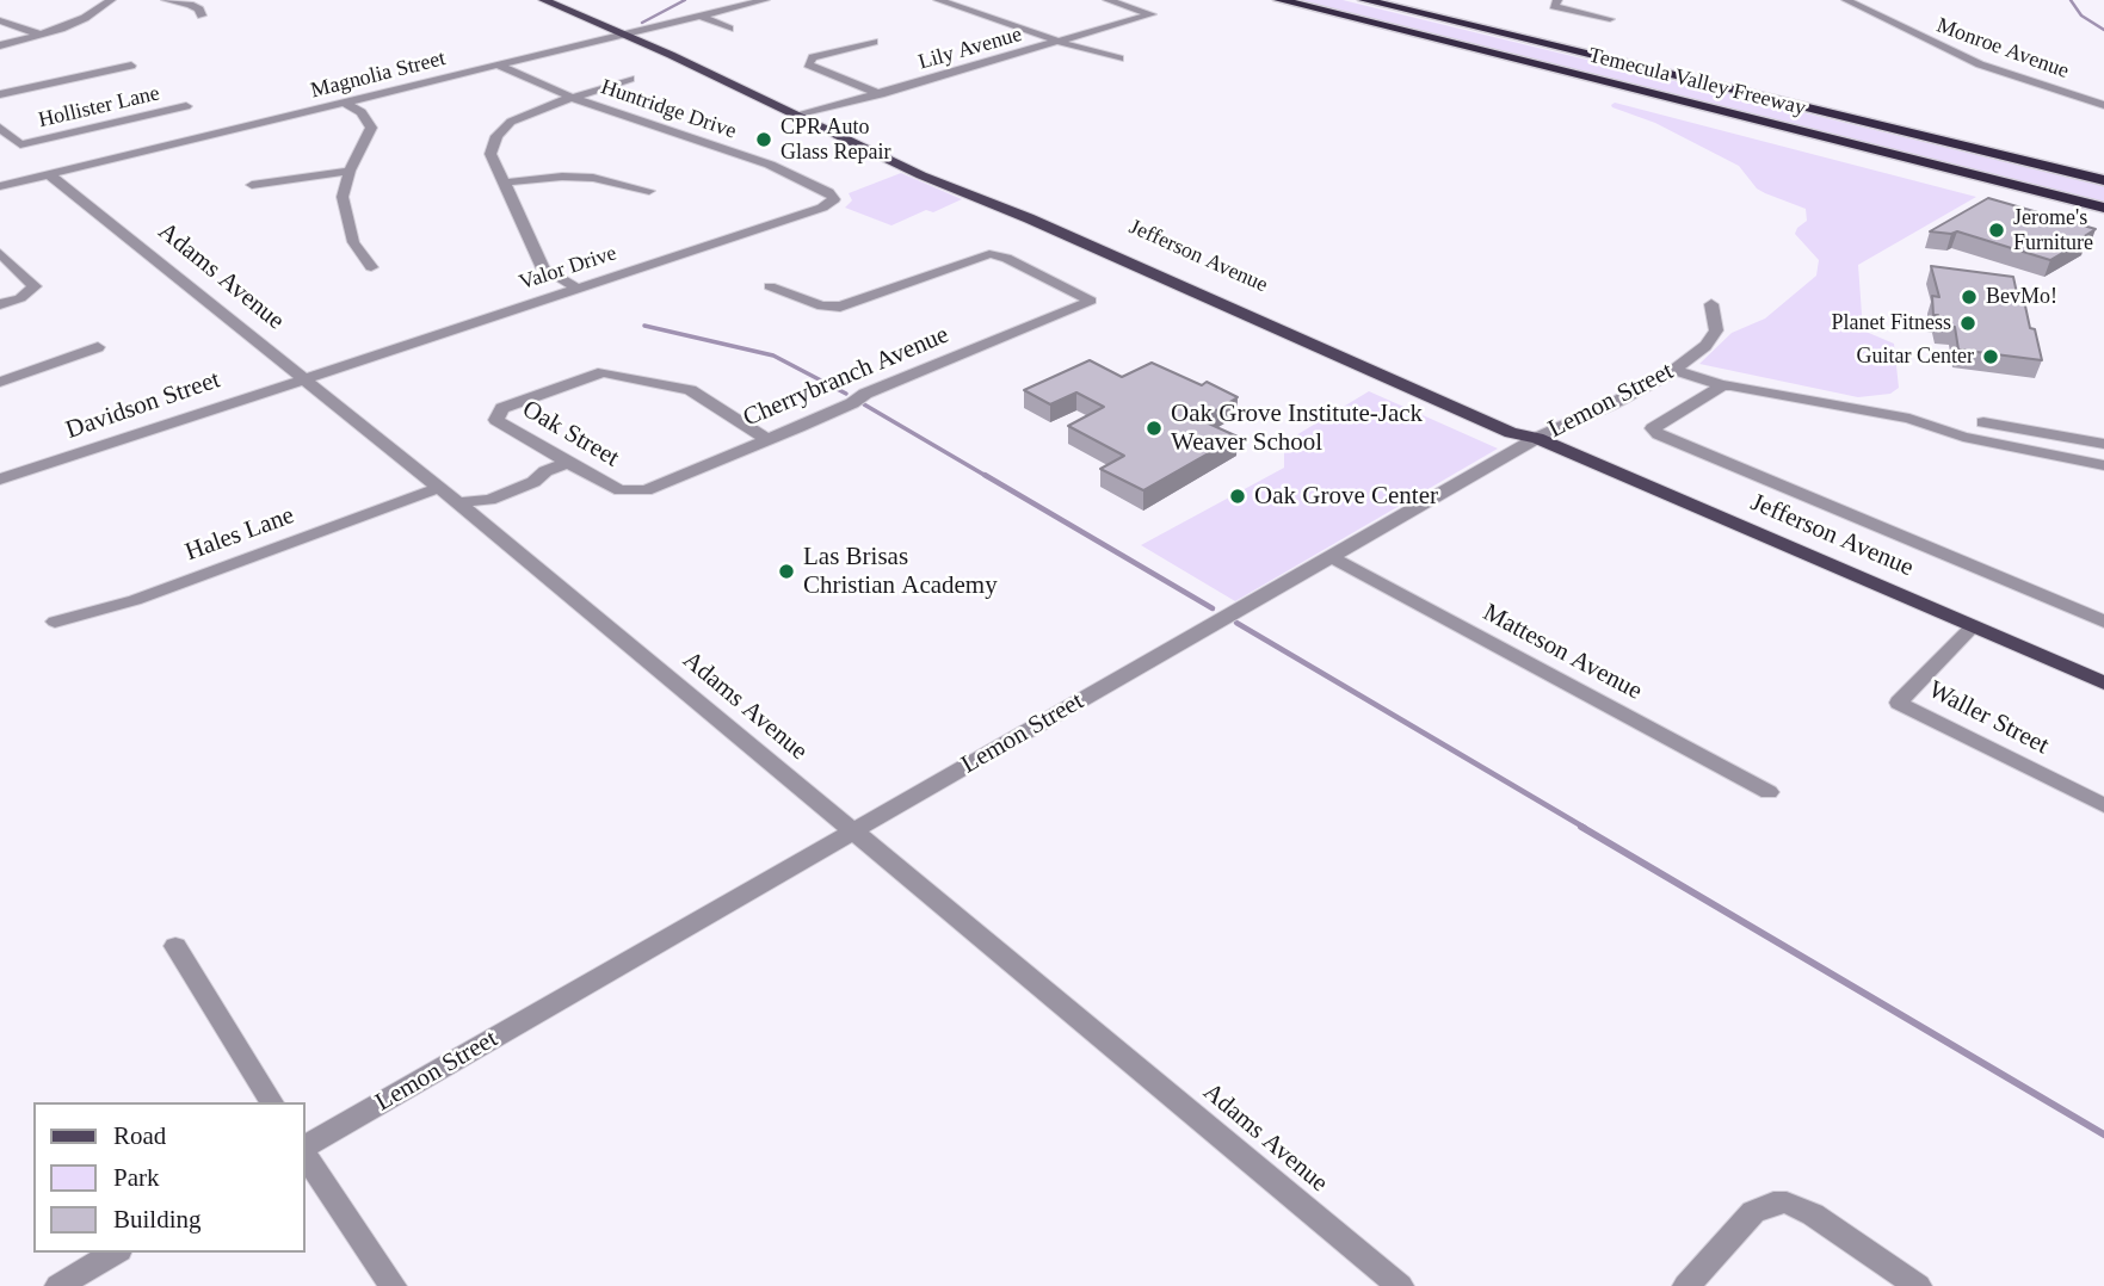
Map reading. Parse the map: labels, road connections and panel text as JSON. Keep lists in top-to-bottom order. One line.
{"streets":{"highway":["Temecula Valley Freeway"],"main road":["Jefferson Avenue"],"street":["Lily Avenue","Monroe Avenue","Magnolia Street","Hollister Lane","Huntridge Drive","Valor Drive","Adams Avenue","Cherrybranch Avenue","Lemon Street","Davidson Street","Oak Street","Hales Lane","Matteson Avenue","Waller Street"]},"crossings":[["Lily Avenue","Jefferson Avenue"],["Magnolia Street","Huntridge Drive"],["Magnolia Street","Jefferson Avenue"],["Magnolia Street","Adams Avenue"],["Huntridge Drive","Valor Drive"],["Jefferson Avenue","Lemon Street"],["Jefferson Avenue","Waller Street"],["Valor Drive","Adams Avenue"],["Valor Drive","Davidson Street"],["Adams Avenue","Lemon Street"],["Adams Avenue","Davidson Street"],["Adams Avenue","Hales Lane"],["Cherrybranch Avenue","Oak Street"],["Lemon Street","Matteson Avenue"]],"places":["CPR Auto Glass Repair","Jerome's Furniture","BevMo!","Planet Fitness","Guitar Center","Oak Grove Institute-Jack Weaver School","Oak Grove Center","Las Brisas Christian Academy"],"legend":["Road","Park","Building"]}
